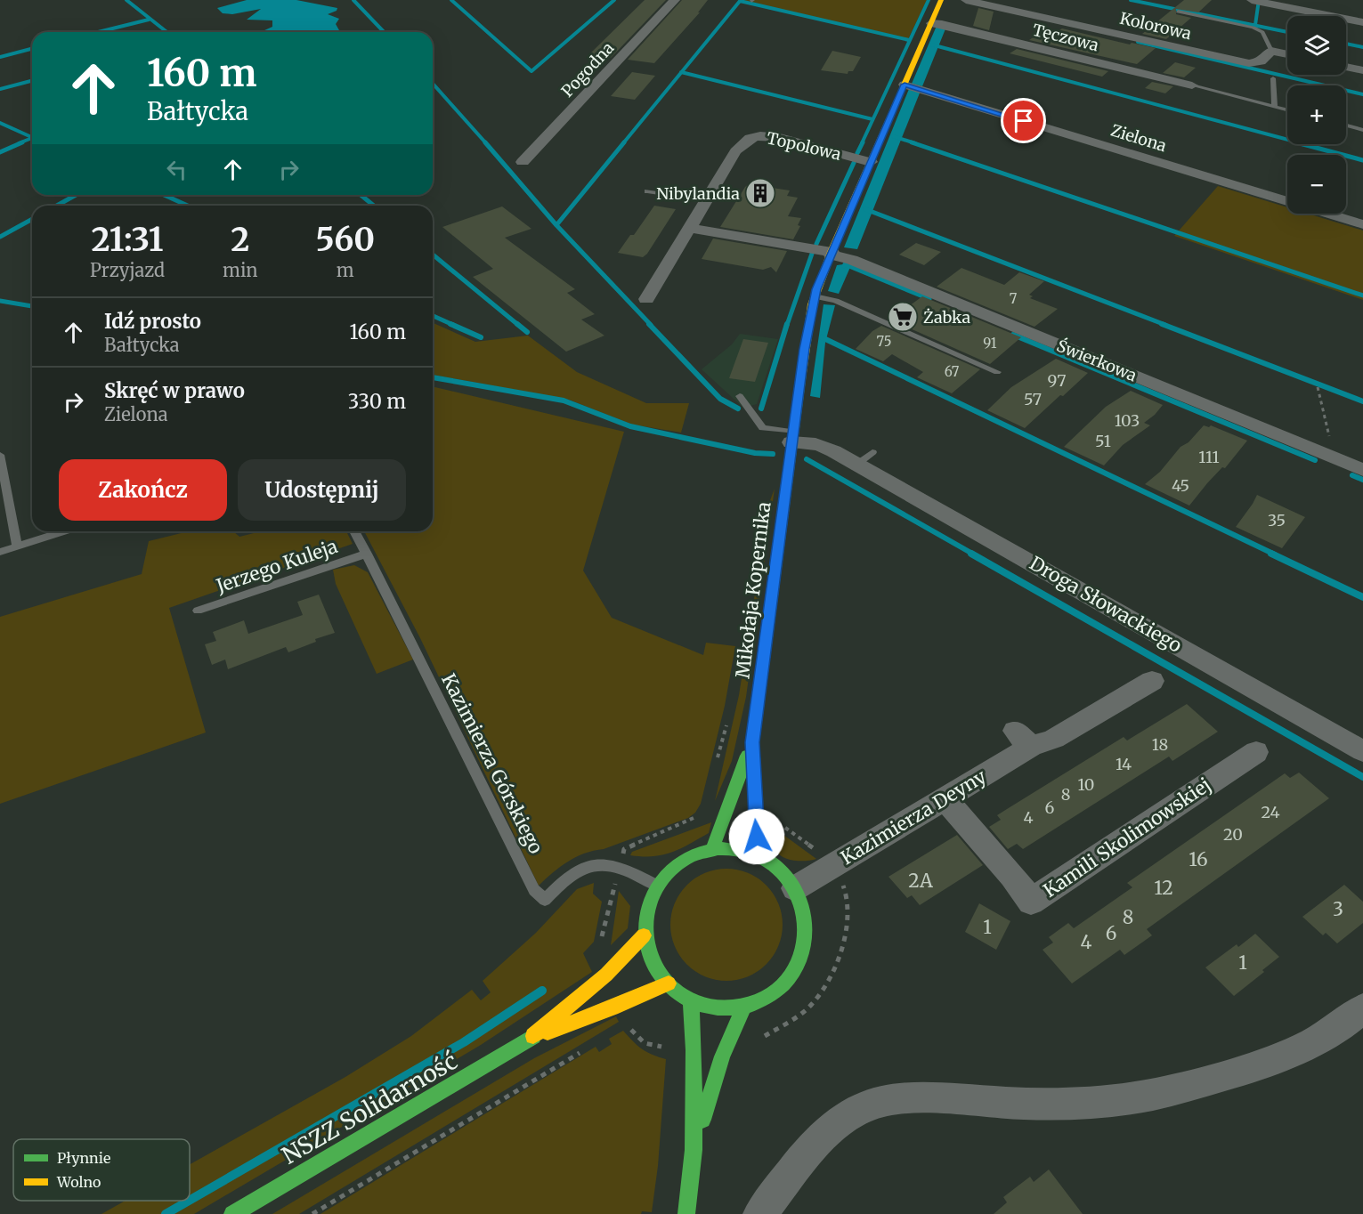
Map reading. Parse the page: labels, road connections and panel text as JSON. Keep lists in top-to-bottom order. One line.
{"streets":{"main road":["Mikołaja Kopernika","NSZZ Solidarność"],"street":["Kolorowa","Tęczowa","Pogodna","Zielona","Topolowa","Świerkowa","Droga Słowackiego","Kazimierza Deyny","Kamili Skolimowskiej"],"lane":["Jerzego Kuleja","Kazimierza Górskiego"]},"crossings":[["Tęczowa","Mikołaja Kopernika"],["Zielona","Mikołaja Kopernika"],["Topolowa","Mikołaja Kopernika"],["Świerkowa","Mikołaja Kopernika"],["Jerzego Kuleja","Kazimierza Górskiego"],["Mikołaja Kopernika","Droga Słowackiego"],["Mikołaja Kopernika","Kazimierza Górskiego"],["Mikołaja Kopernika","Kazimierza Deyny"],["Mikołaja Kopernika","NSZZ Solidarność"],["Kazimierza Górskiego","Kazimierza Deyny"],["Kazimierza Górskiego","NSZZ Solidarność"],["Kazimierza Deyny","Kamili Skolimowskiej"],["Kazimierza Deyny","NSZZ Solidarność"]],"places":{"building":["Nibylandia"],"supermarket":["Żabka"]},"house_numbers":["7","75","91","67","97","57","103","51","111","45","35","18","14","10","8","6","24","4","20","16","2A","12","3","8","1","6","4","1"],"legend":["Płynnie","Wolno"],"page":{"map_buttons":["+","−"],"turn":["160 m","Bałtycka"],"eta":["21:31","Przyjazd","2","min","560","m"],"list":[{"name":"Idź prosto","note":"Bałtycka","value":"160 m"},{"name":"Skręć w prawo","note":"Zielona","value":"330 m"}],"buttons":["Zakończ","Udostępnij"]}}
